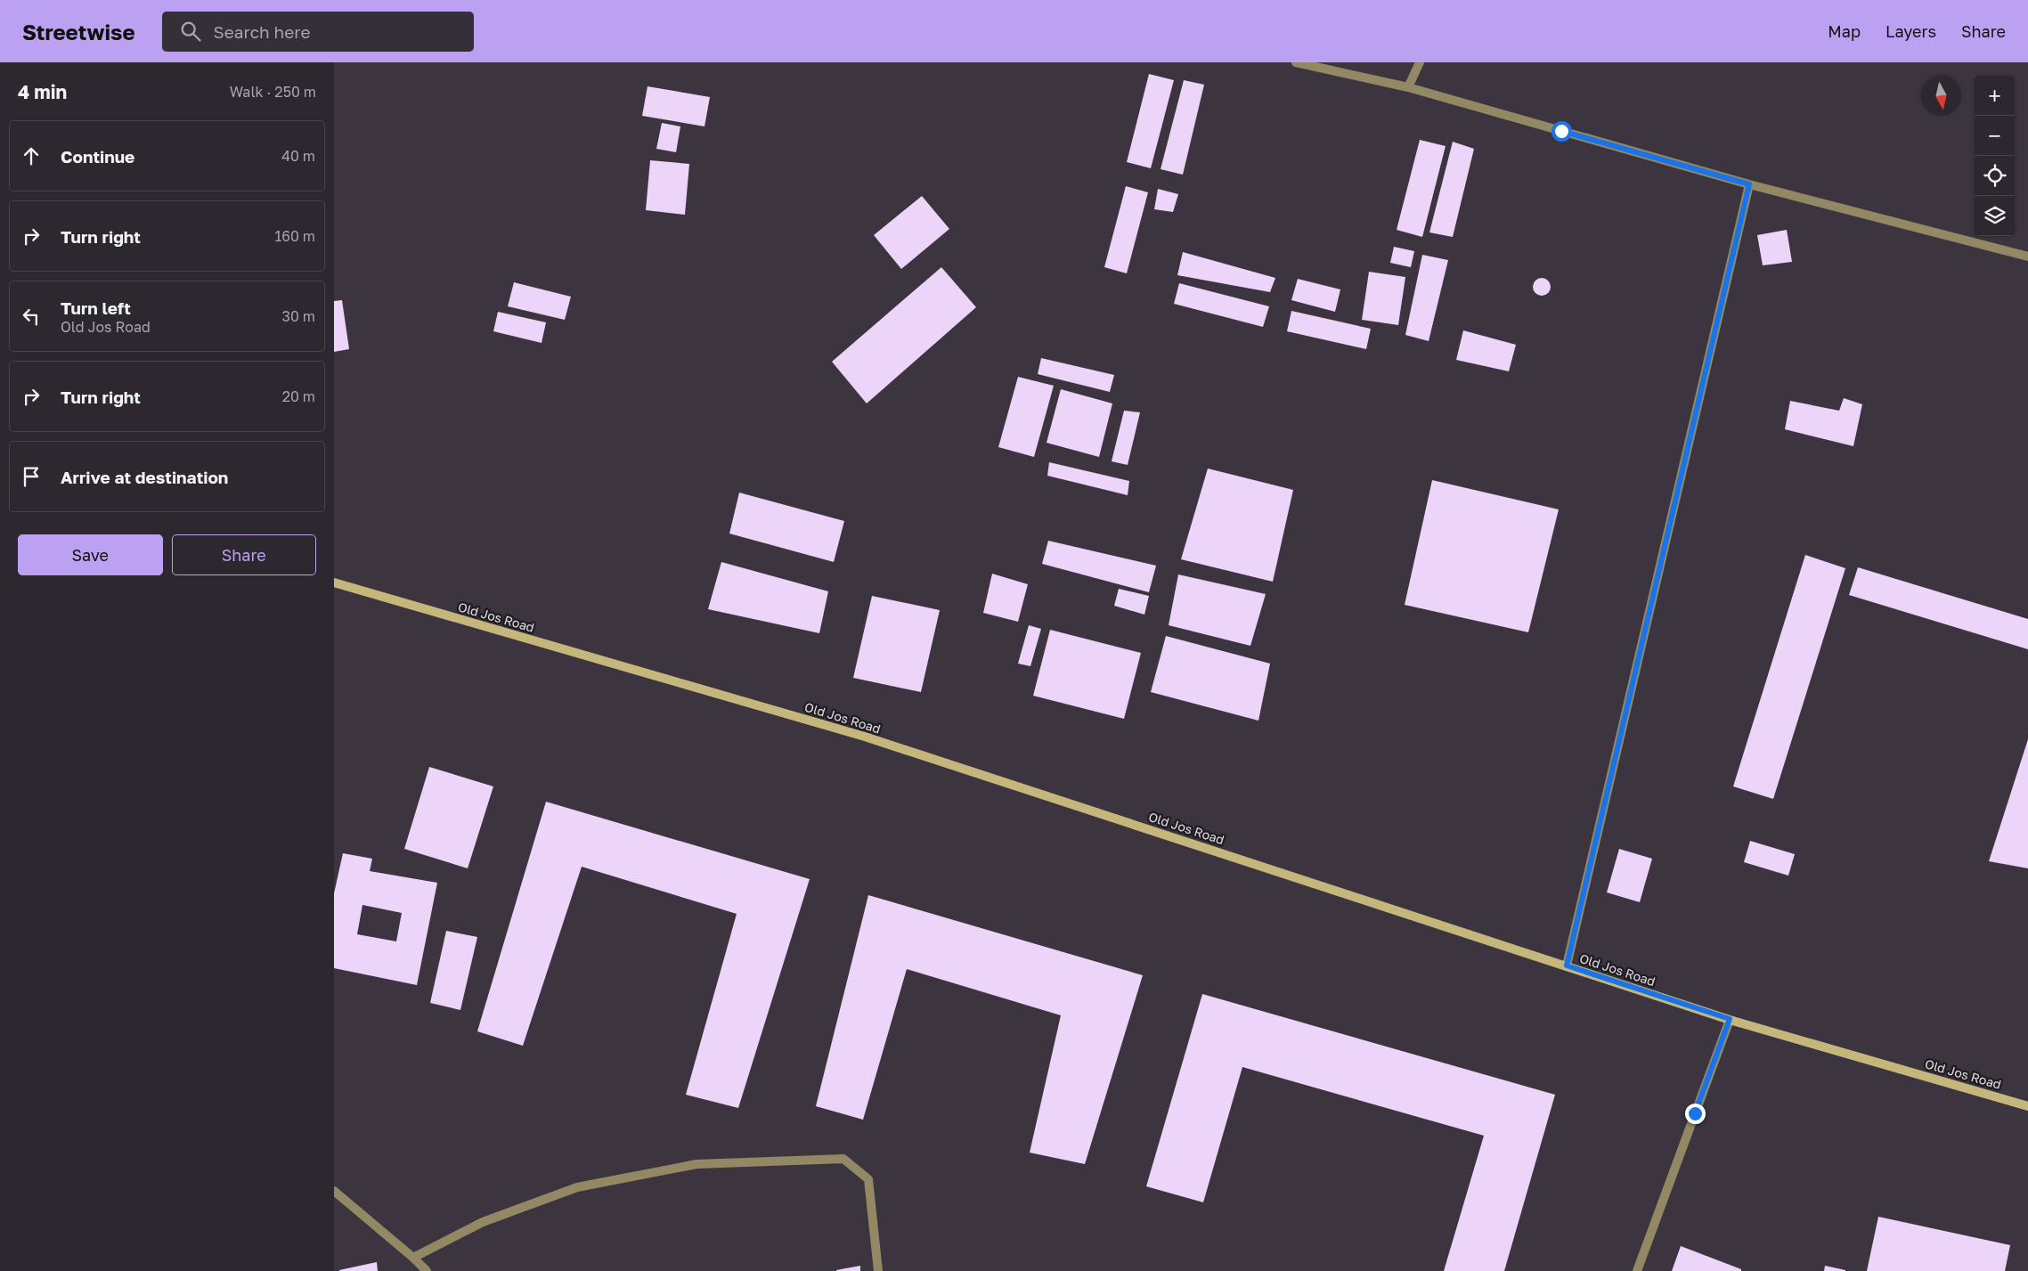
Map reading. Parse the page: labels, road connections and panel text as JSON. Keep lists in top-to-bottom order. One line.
{"streets":{"main road":["Old Jos Road"]},"north":"bottom","page":{"header":"Streetwise","search":"Search here","nav":["Map","Layers","Share"],"heading":["4 min","Walk · 250 m"],"map_buttons":["+","−"],"list":[["Continue","40 m"],["Turn right","160 m"],["Turn left","Old Jos Road","30 m"],["Turn right","20 m"],"Arrive at destination"],"buttons":["Save","Share"]}}
